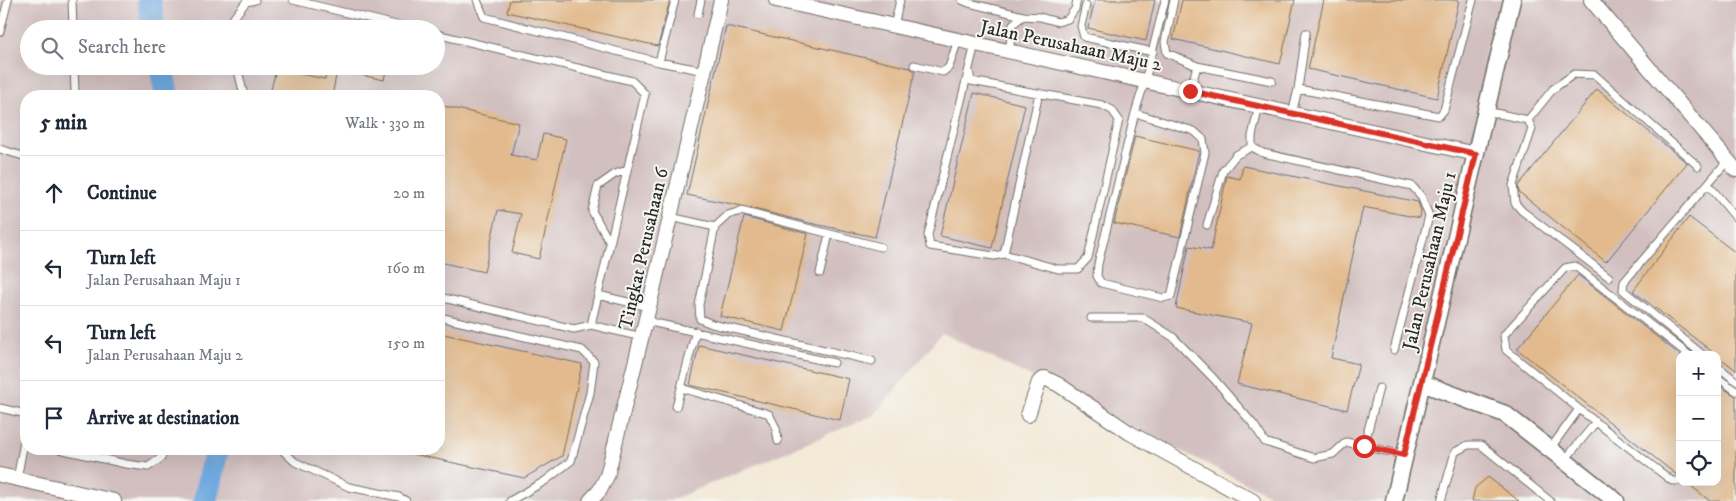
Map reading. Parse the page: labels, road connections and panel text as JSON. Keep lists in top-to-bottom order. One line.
{"streets":{"street":["Jalan Perusahaan Maju 2","Tingkat Perusahaan 6","Jalan Perusahaan Maju 1"]},"crossings":[["Jalan Perusahaan Maju 2","Jalan Perusahaan Maju 1"]],"page":{"search":"Search here","heading":["5 min","Walk · 330 m"],"list":[["Continue","20 m"],["Turn left","Jalan Perusahaan Maju 1","160 m"],["Turn left","Jalan Perusahaan Maju 2","150 m"],"Arrive at destination"],"map_buttons":["+","−"]}}
